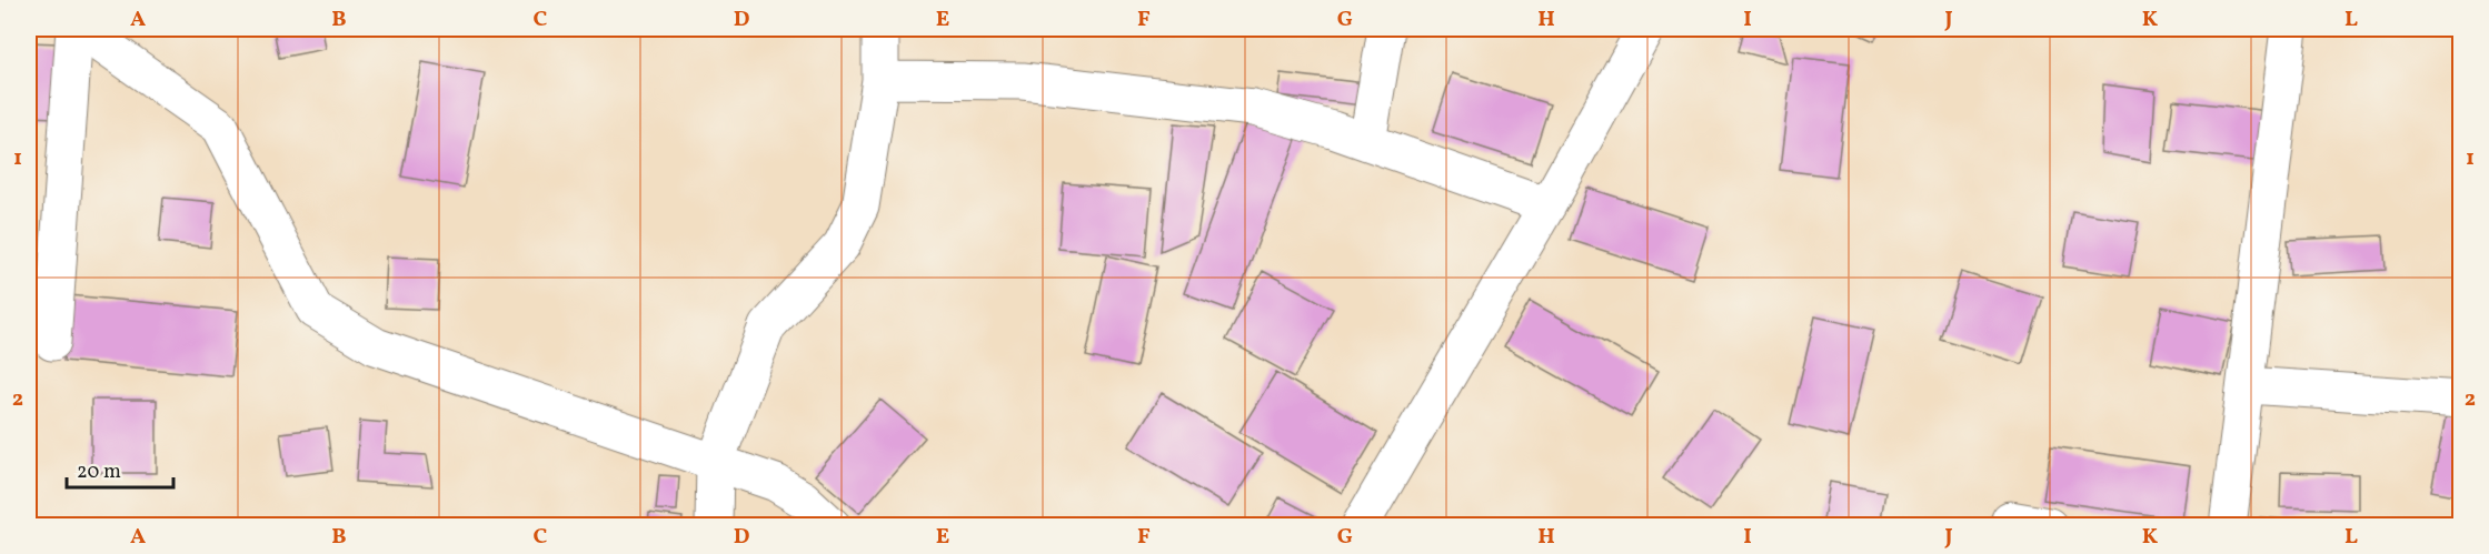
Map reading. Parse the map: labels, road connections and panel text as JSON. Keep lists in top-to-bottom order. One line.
{"scale_bar":"20 m","grid":{"columns":["A","B","C","D","E","F","G","H","I","J","K","L"],"rows":["1","2"]}}
